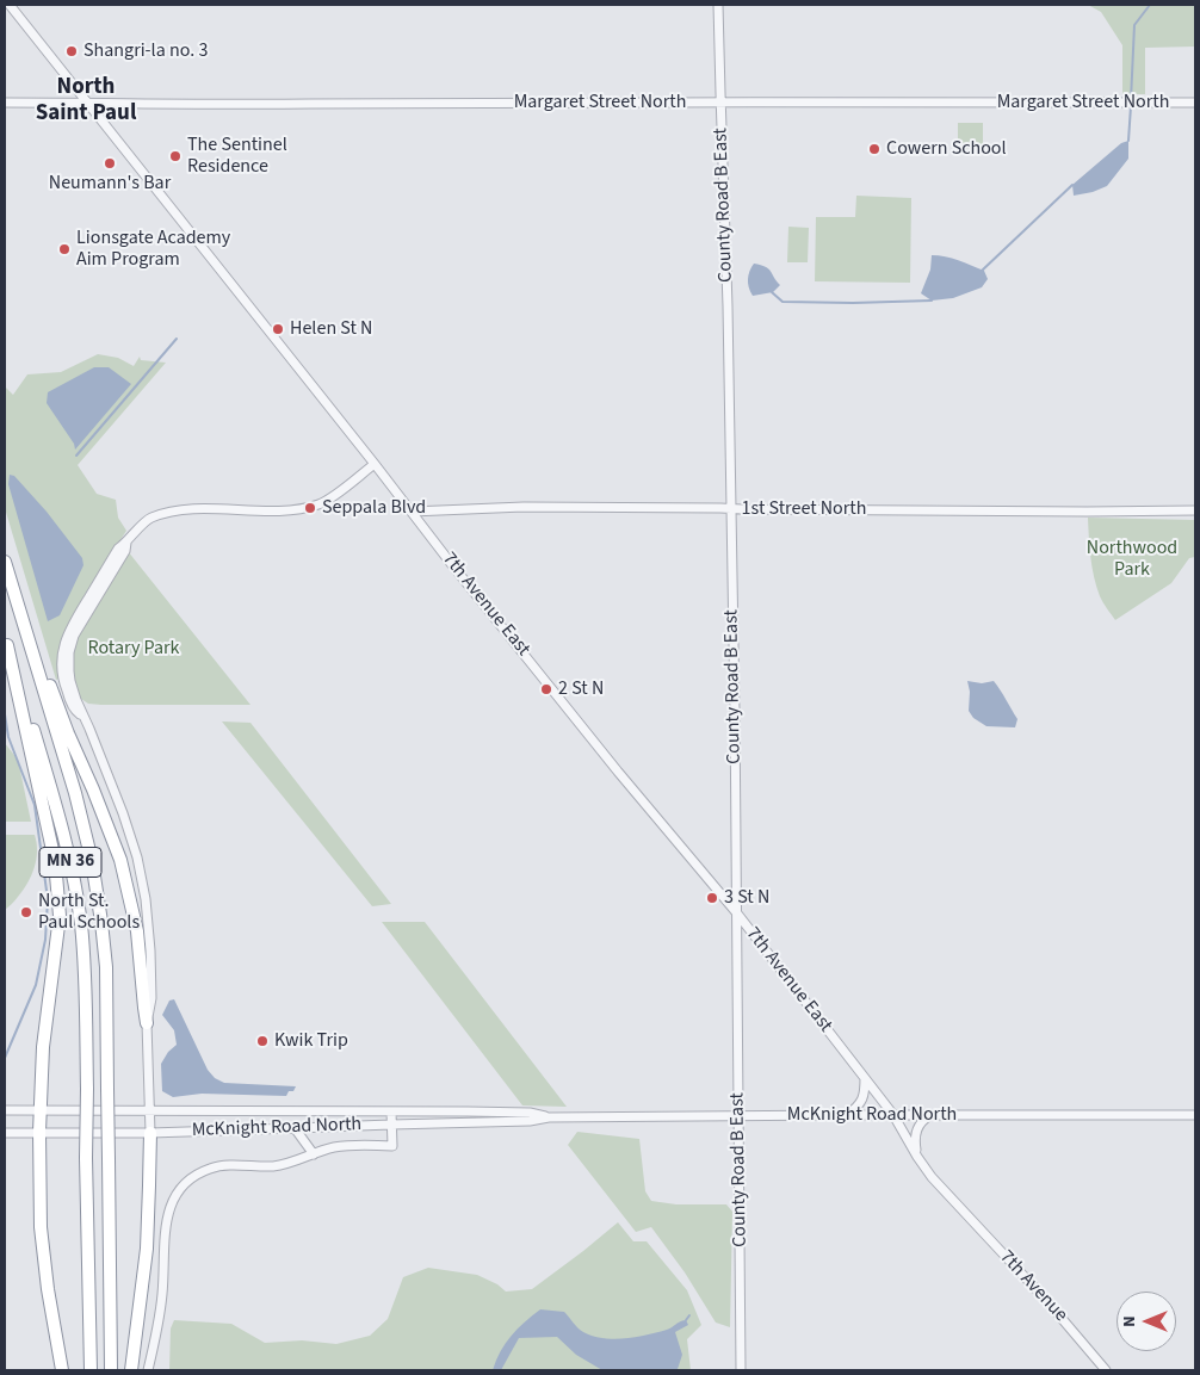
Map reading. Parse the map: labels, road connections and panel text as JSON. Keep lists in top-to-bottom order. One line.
{"streets":{"highway":["MN 36"],"street":["Margaret Street North","County Road B East","1st Street North","7th Avenue East","McKnight Road North","7th Avenue"]},"crossings":[["Margaret Street North","County Road B East"],["Margaret Street North","7th Avenue East"],["County Road B East","1st Street North"],["County Road B East","7th Avenue East"],["County Road B East","McKnight Road North"],["1st Street North","7th Avenue East"],["7th Avenue East","McKnight Road North"],["7th Avenue East","7th Avenue"]],"districts":["North Saint Paul"],"parks":["Northwood Park","Rotary Park"],"places":["Shangri-la no. 3","Cowern School","The Sentinel Residence","Neumann's Bar","Lionsgate Academy Aim Program","Helen St N","Seppala Blvd","2 St N","3 St N","North St. Paul Schools","Kwik Trip"],"north":"left"}
